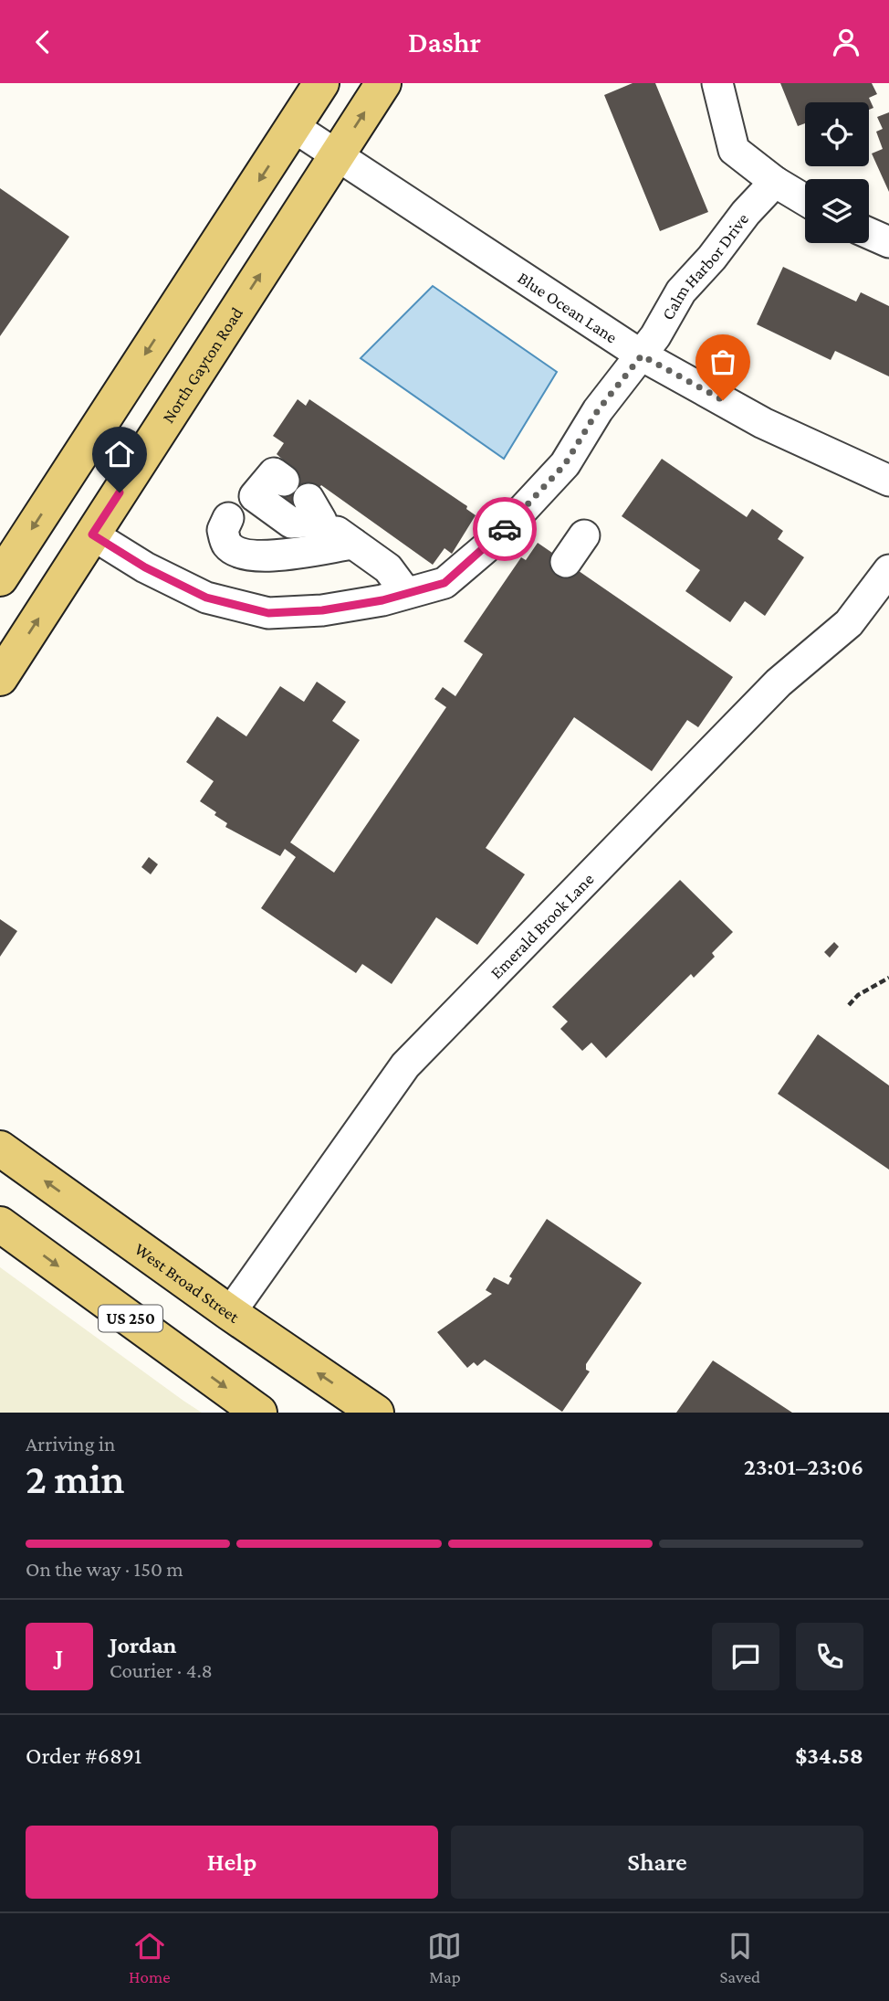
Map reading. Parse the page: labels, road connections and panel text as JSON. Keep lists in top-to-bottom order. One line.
{"streets":{"main road":["North Gayton Road","West Broad Street","US 250"],"street":["Calm Harbor Drive","Blue Ocean Lane","Emerald Brook Lane"]},"crossings":[["Calm Harbor Drive","Blue Ocean Lane"],["Calm Harbor Drive","North Gayton Road"],["Blue Ocean Lane","North Gayton Road"],["Emerald Brook Lane","West Broad Street"]],"page":{"header":"Dashr","heading":["2 min","Arriving in","23:01–23:06"],"panel":["Jordan","Courier · 4.8","Order #6891","$34.58"],"bar":"On the way · 150 m","round":"J","buttons":["Help","Share"],"tabs":["Home","Map","Saved"]}}
